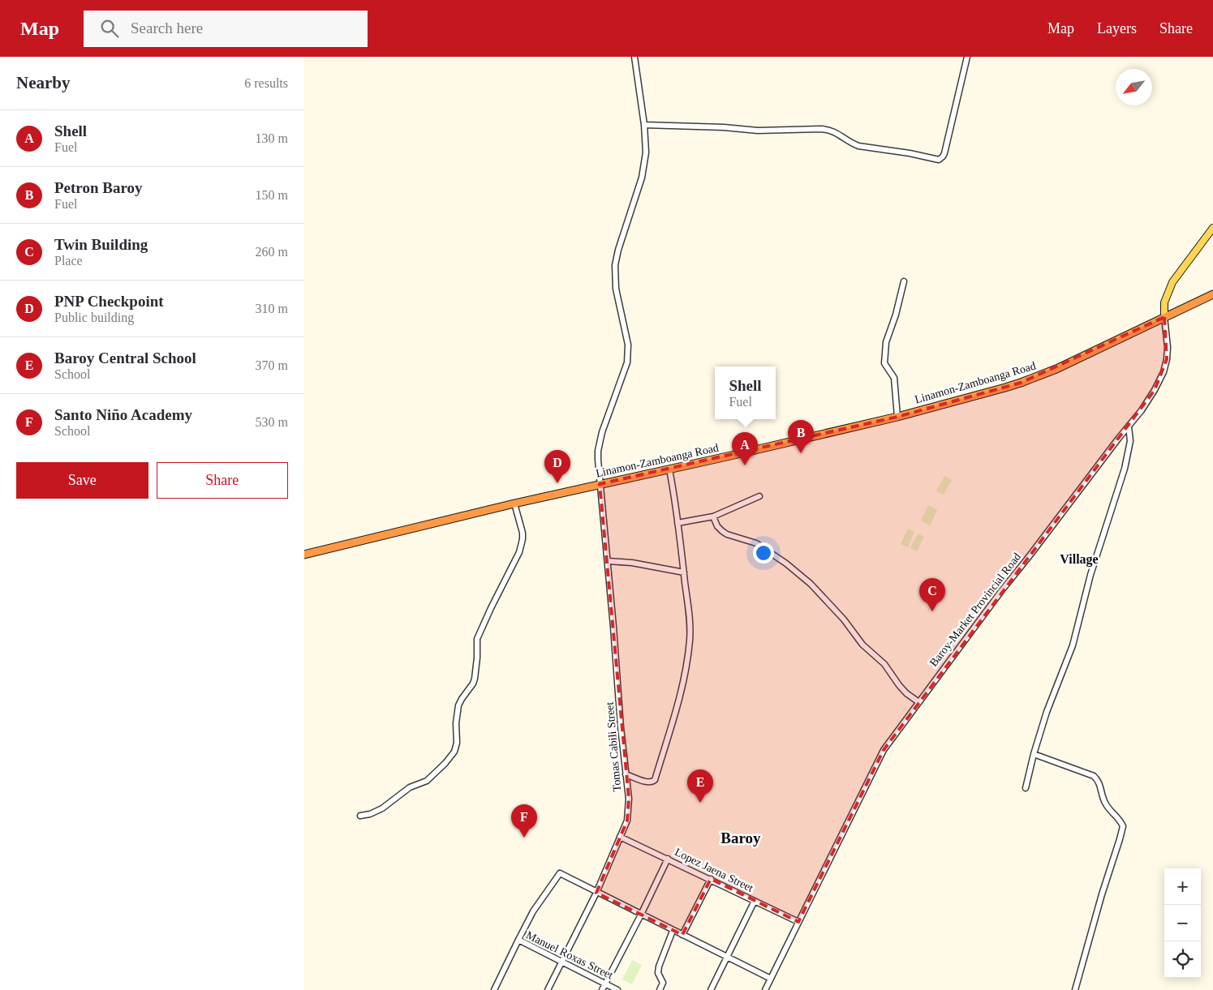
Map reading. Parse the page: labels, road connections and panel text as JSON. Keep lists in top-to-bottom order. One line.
{"streets":{"highway":["Linamon-Zamboanga Road"],"street":["Baroy-Market Provincial Road","Tomas Cabili Street","Lopez Jaena Street","Manuel Roxas Street"]},"crossings":[["Linamon-Zamboanga Road","Baroy-Market Provincial Road"],["Linamon-Zamboanga Road","Tomas Cabili Street"],["Baroy-Market Provincial Road","Lopez Jaena Street"],["Tomas Cabili Street","Lopez Jaena Street"],["Tomas Cabili Street","Manuel Roxas Street"]],"districts":["Village","Baroy"],"north":"bottom left","page":{"header":"Map","search":"Search here","nav":["Map","Layers","Share"],"heading":["Nearby","6 results"],"list":[{"mark":"A","name":"Shell","note":"Fuel","value":"130 m"},{"mark":"B","name":"Petron Baroy","note":"Fuel","value":"150 m"},{"mark":"C","name":"Twin Building","note":"Place","value":"260 m"},{"mark":"D","name":"PNP Checkpoint","note":"Public building","value":"310 m"},{"mark":"E","name":"Baroy Central School","note":"School","value":"370 m"},{"mark":"F","name":"Santo Niño Academy","note":"School","value":"530 m"}],"popup":["Shell","Fuel"],"pins":["B","A","D","C","E","F"],"buttons":["Save","Share"],"map_buttons":["+","−"]}}
